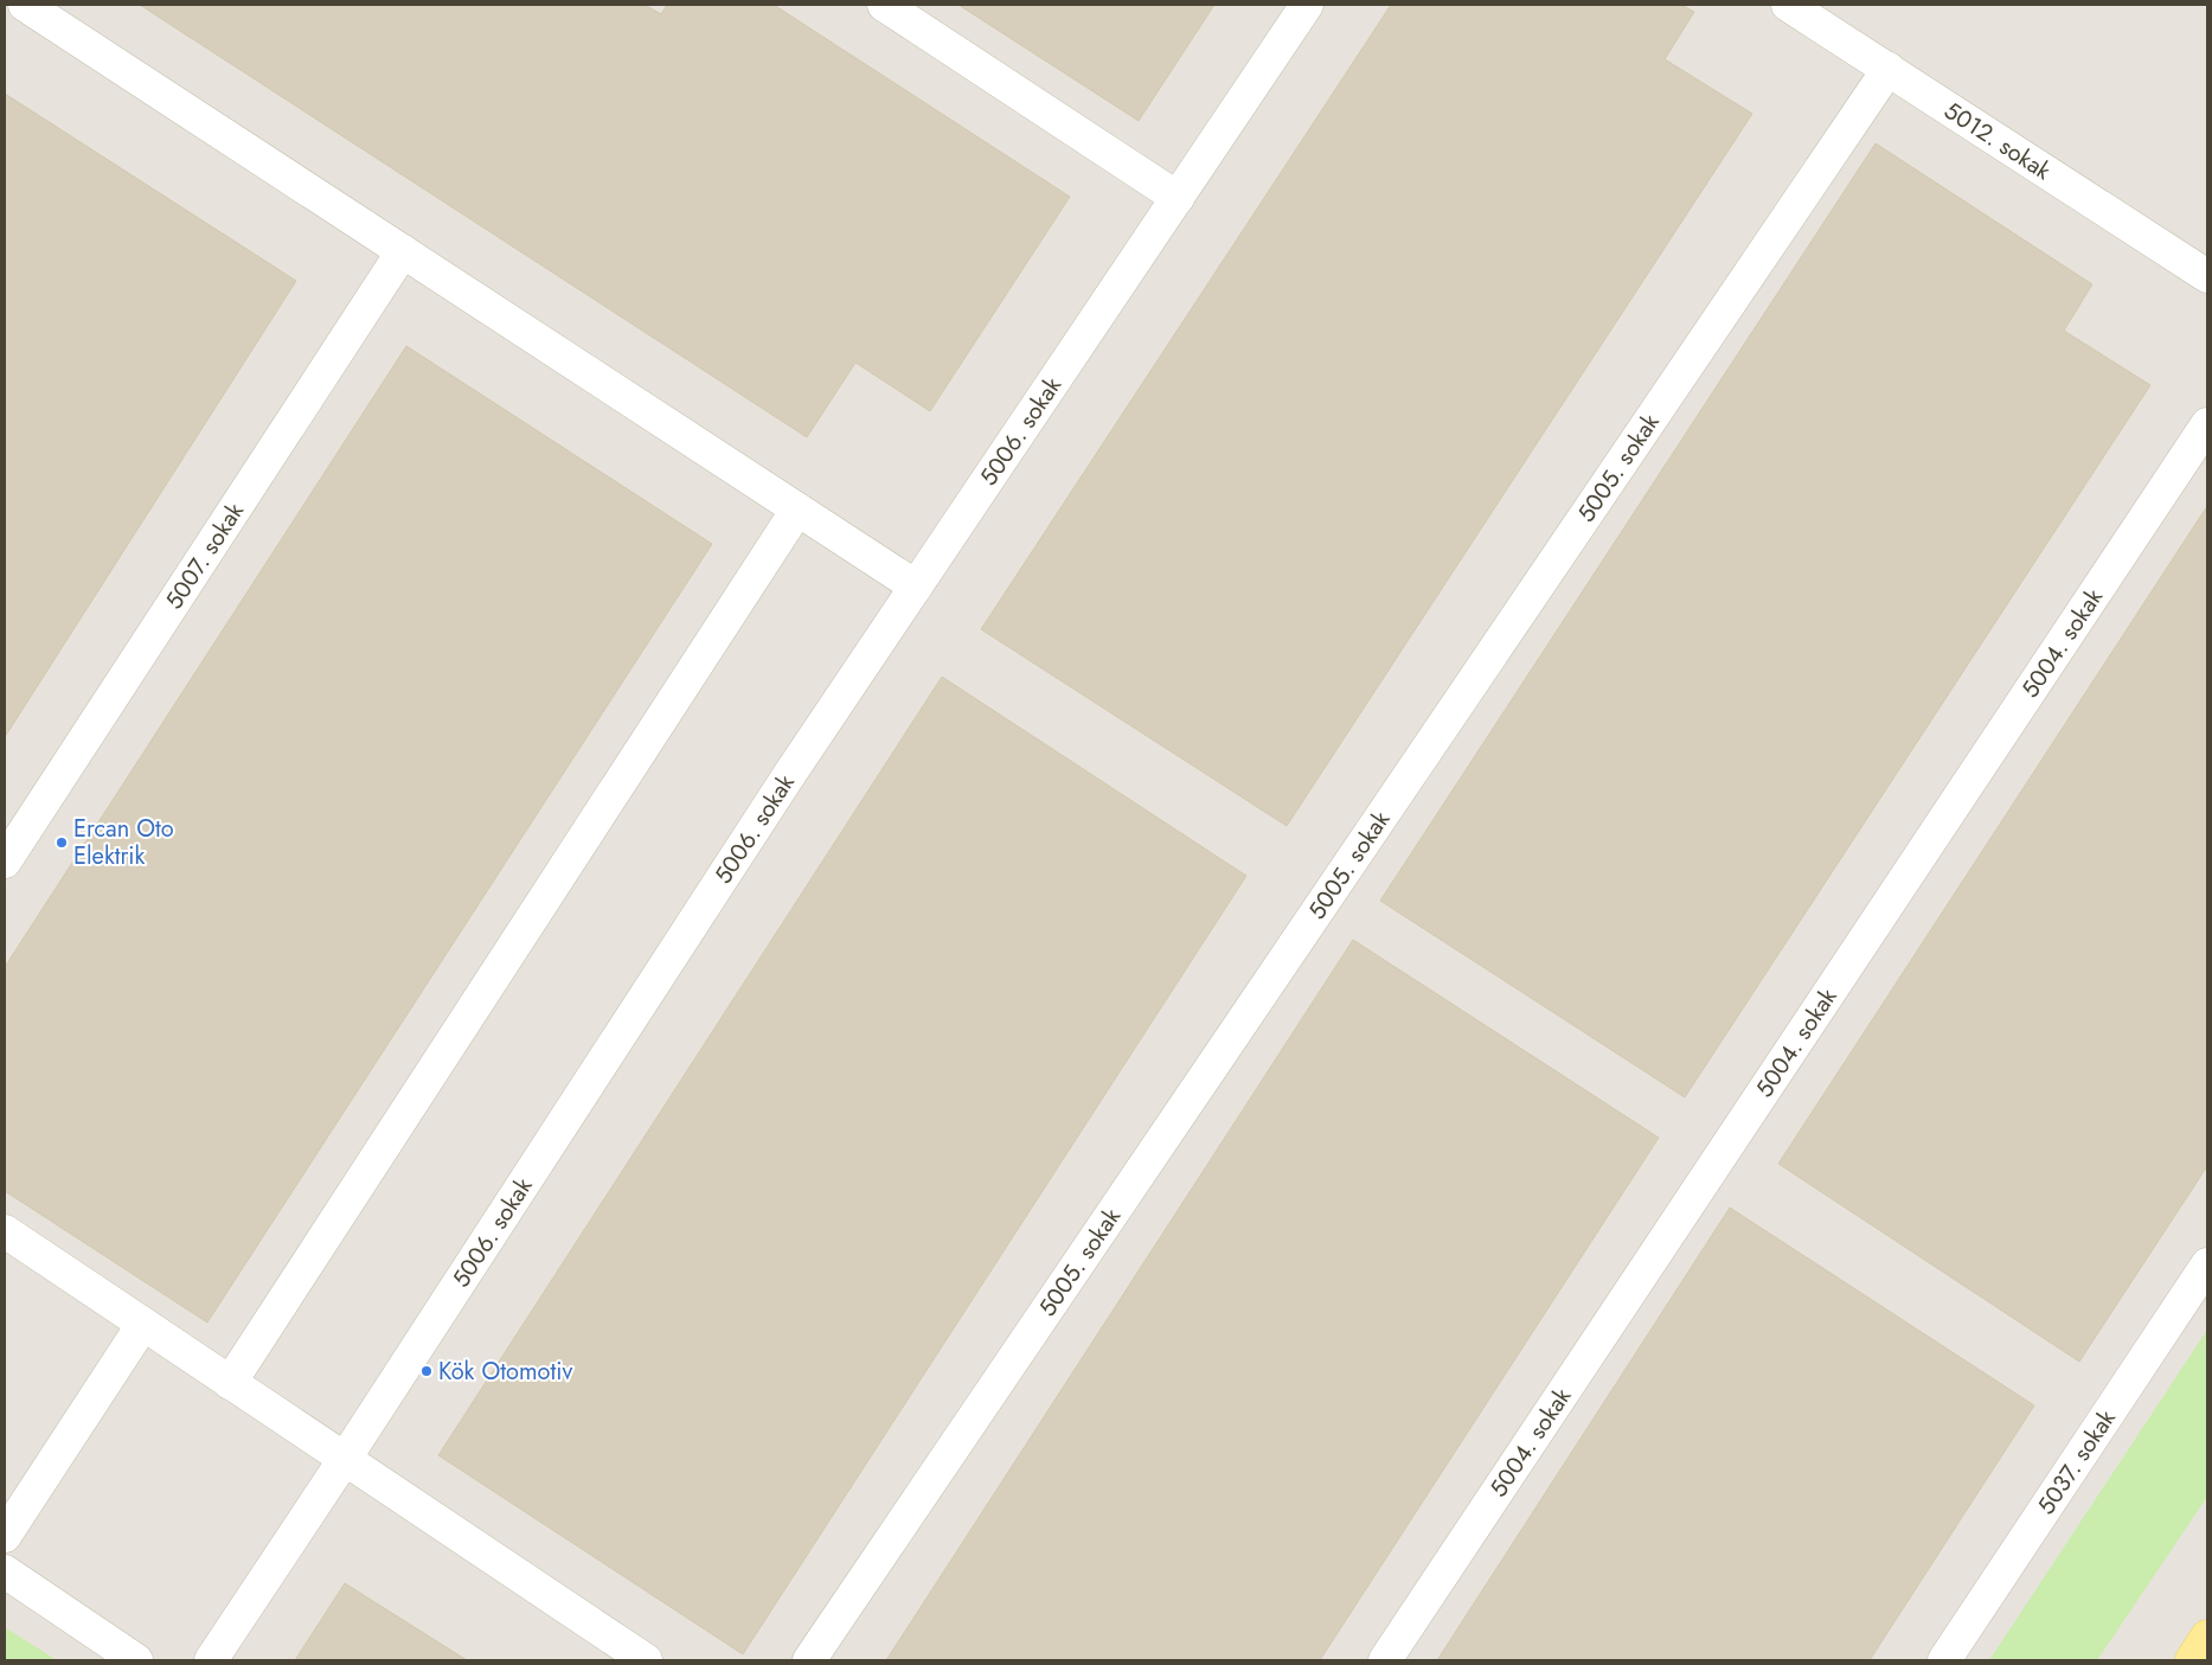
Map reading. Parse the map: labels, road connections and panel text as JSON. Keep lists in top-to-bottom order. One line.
{"streets":{"street":["5012. sokak","5006. sokak","5005. sokak","5007. sokak","5004. sokak","5037. sokak"]},"crossings":[["5012. sokak","5005. sokak"]],"places":["Ercan Oto Elektrik","Kök Otomotiv"]}
